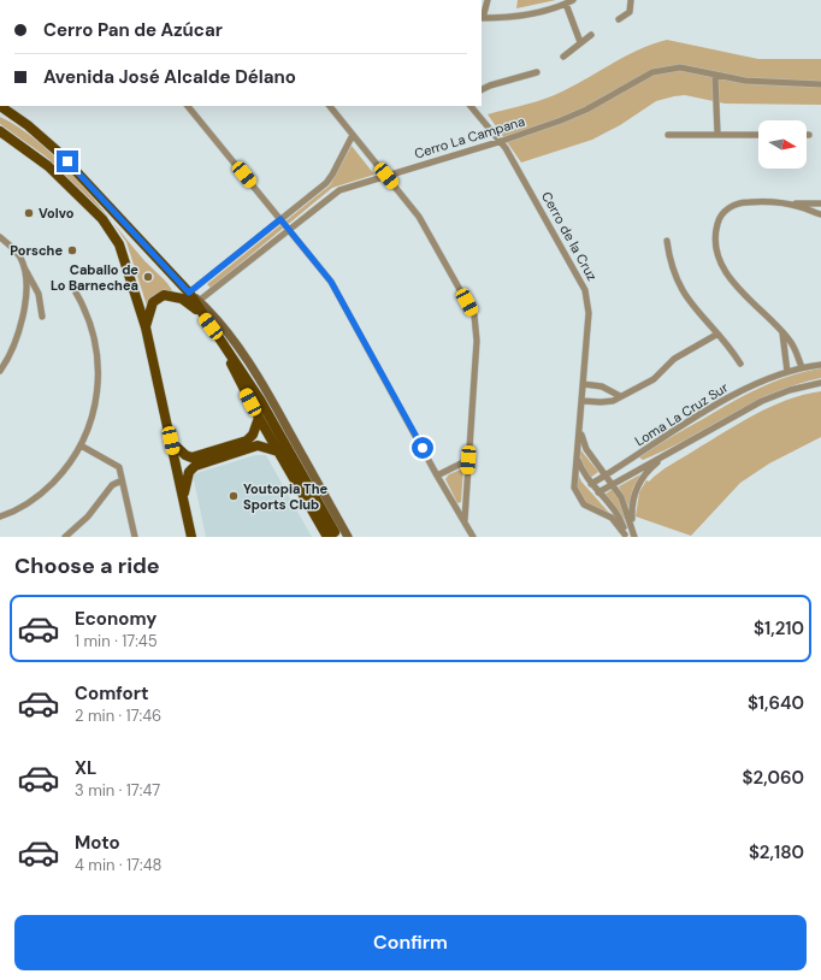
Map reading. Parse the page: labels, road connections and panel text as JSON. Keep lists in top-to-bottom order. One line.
{"streets":{"street":["Cerro La Campana","Cerro de la Cruz","Loma La Cruz Sur"]},"crossings":[["Cerro La Campana","Cerro de la Cruz"],["Cerro de la Cruz","Loma La Cruz Sur"]],"places":["Volvo","Porsche","Caballo de Lo Barnechea","Youtopia The Sports Club"],"north":"right","page":{"banner":["Cerro Pan de Azúcar","Avenida José Alcalde Délano"],"heading":"Choose a ride","list":[{"name":"Economy","note":"1 min · 17:45","value":"$1,210"},{"name":"Comfort","note":"2 min · 17:46","value":"$1,640"},{"name":"XL","note":"3 min · 17:47","value":"$2,060"},{"name":"Moto","note":"4 min · 17:48","value":"$2,180"}],"buttons":"Confirm"}}
